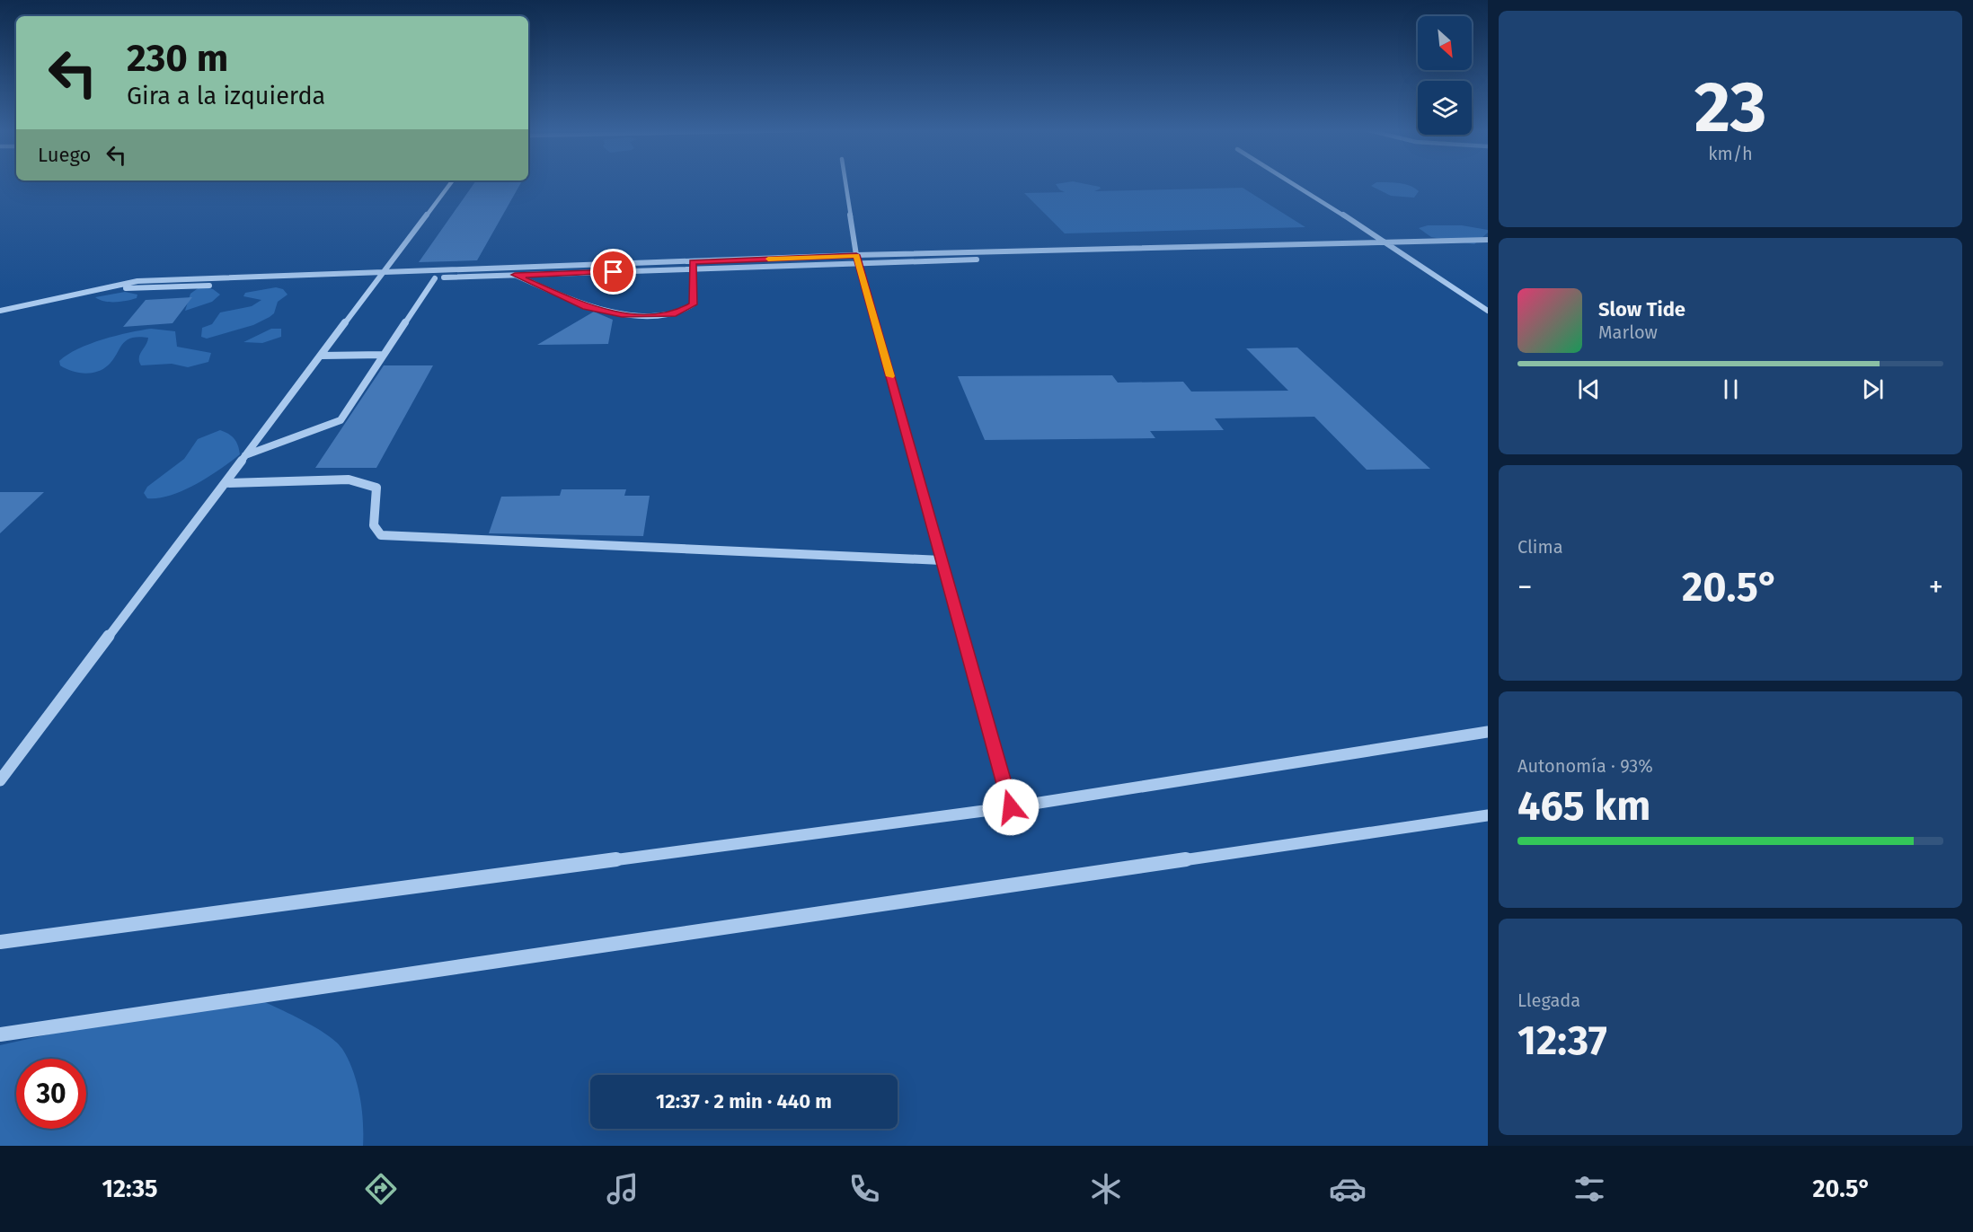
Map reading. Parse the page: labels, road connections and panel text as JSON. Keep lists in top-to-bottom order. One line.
{"north":"bottom right","page":{"tile":[["23","km/h"],"Clima",["Autonomía · 93%","465 km"],["Llegada","12:37"]],"turn":["230 m","Gira a la izquierda"],"then":"Luego","song":["Slow Tide","Marlow"],"heat":["−","20.5°","+"],"limit":"30","trip":"12:37 · 2 min · 440 m","tabs":["12:35","20.5°"]}}
